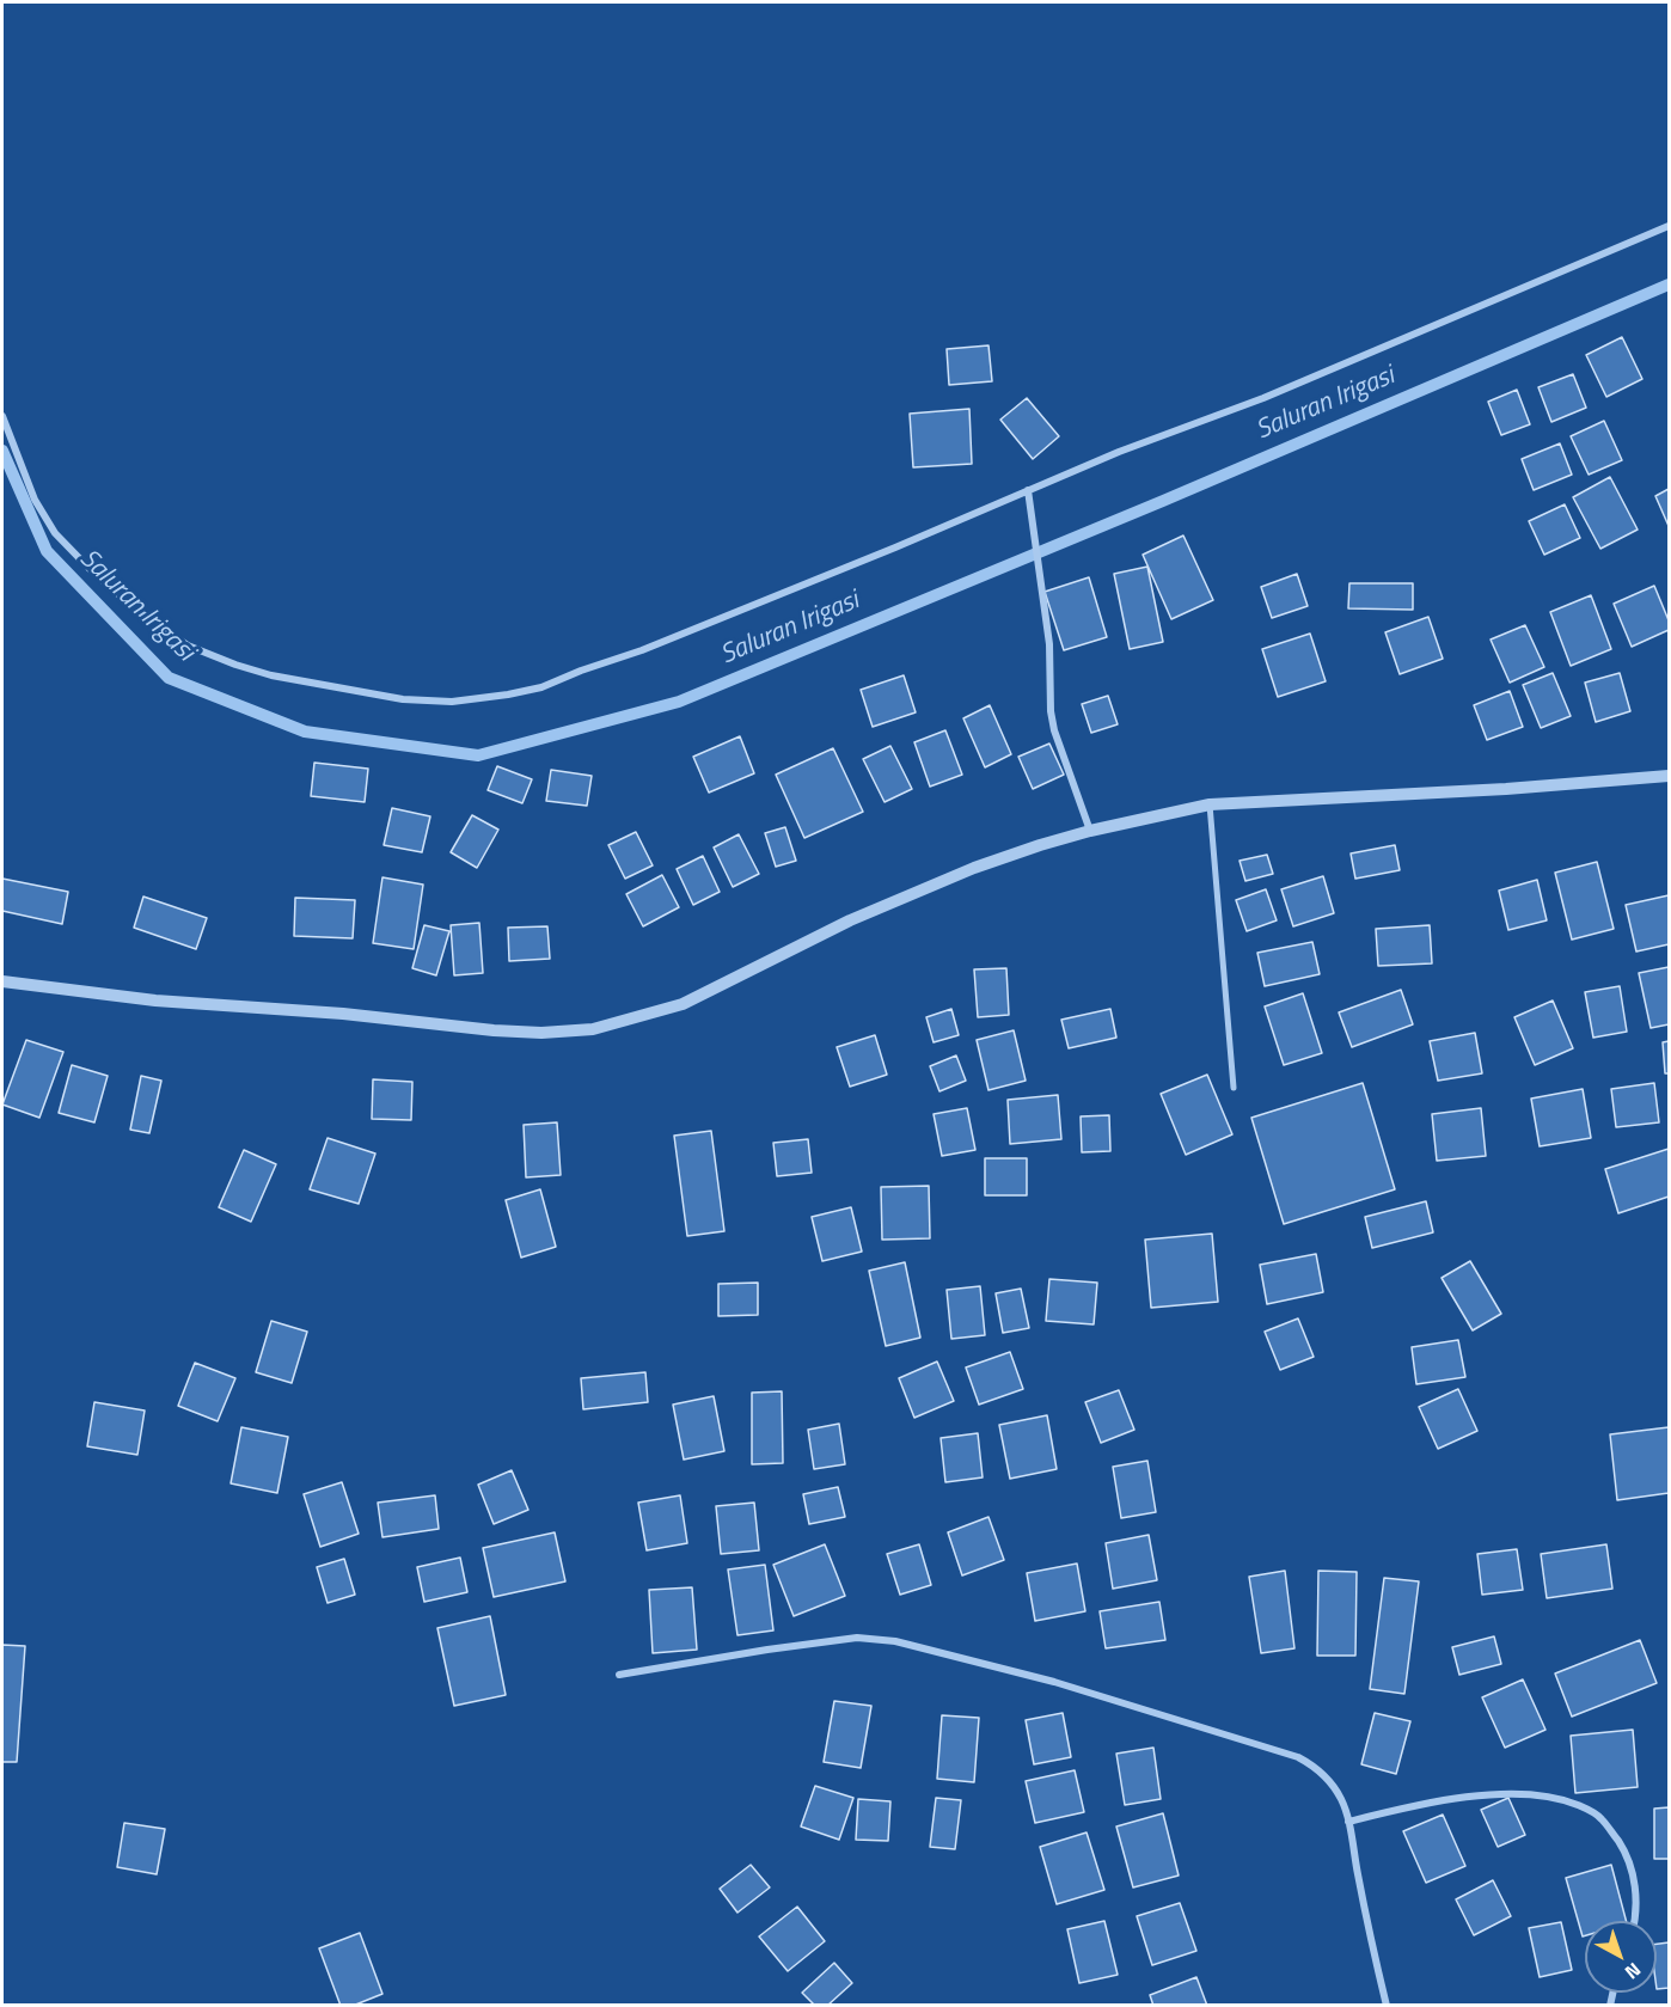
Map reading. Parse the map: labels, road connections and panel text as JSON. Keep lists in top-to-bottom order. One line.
{"water":["Saluran Irigasi"],"north":"bottom right"}
